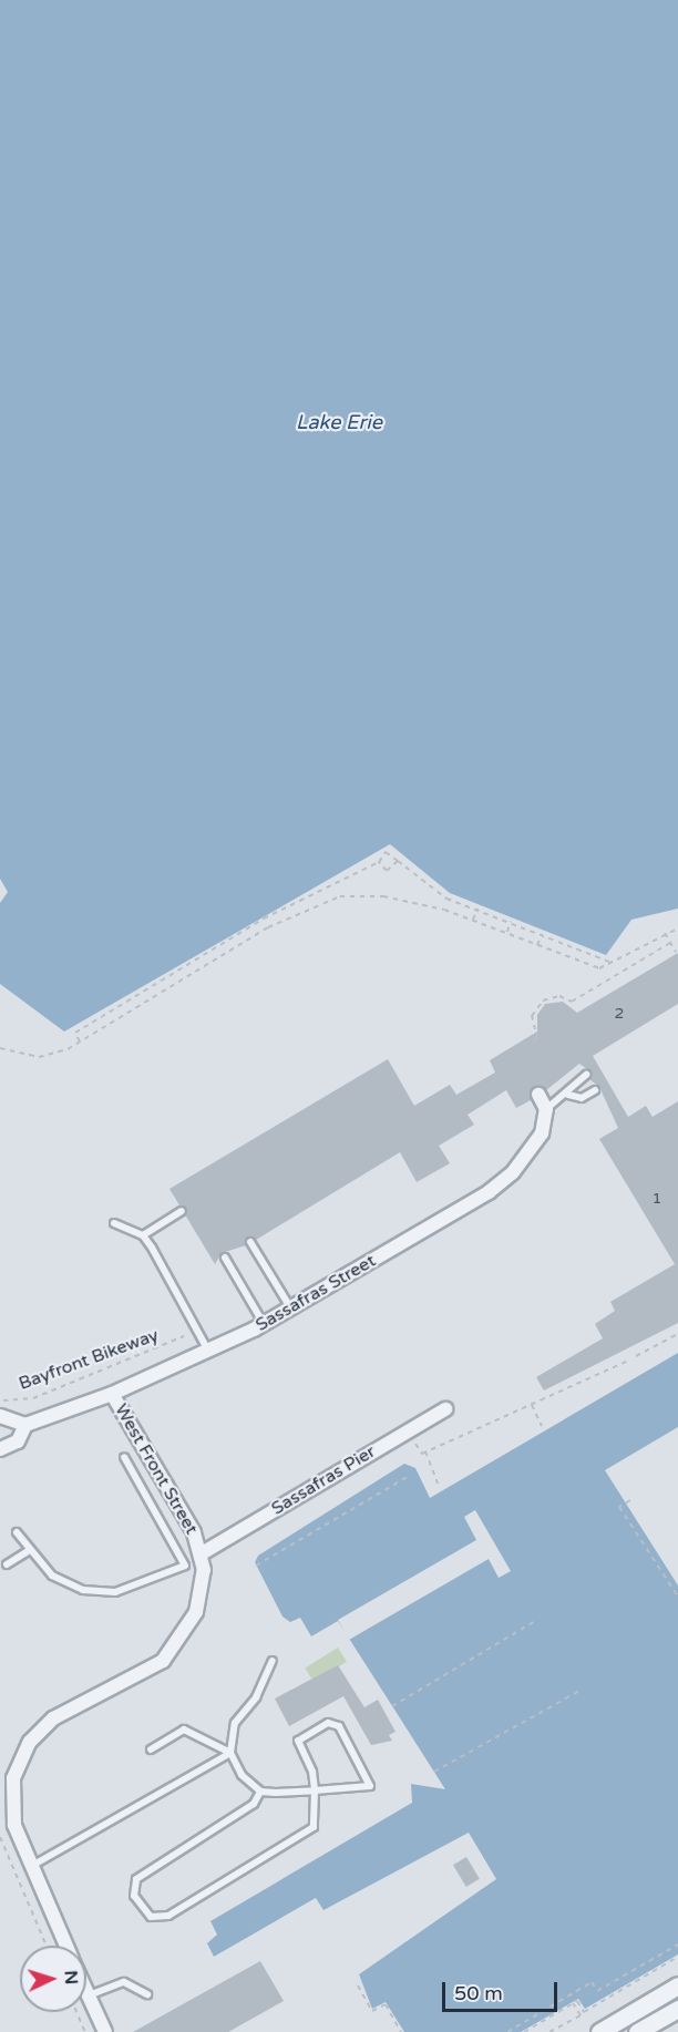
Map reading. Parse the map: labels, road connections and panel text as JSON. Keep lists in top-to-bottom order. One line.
{"streets":{"street":["Sassafras Street","West Front Street","Sassafras Pier"],"path":["Bayfront Bikeway"]},"crossings":[["Sassafras Street","West Front Street"],["West Front Street","Sassafras Pier"]],"water":["Lake Erie"],"house_numbers":["2","1"],"scale_bar":"50 m","north":"right"}
